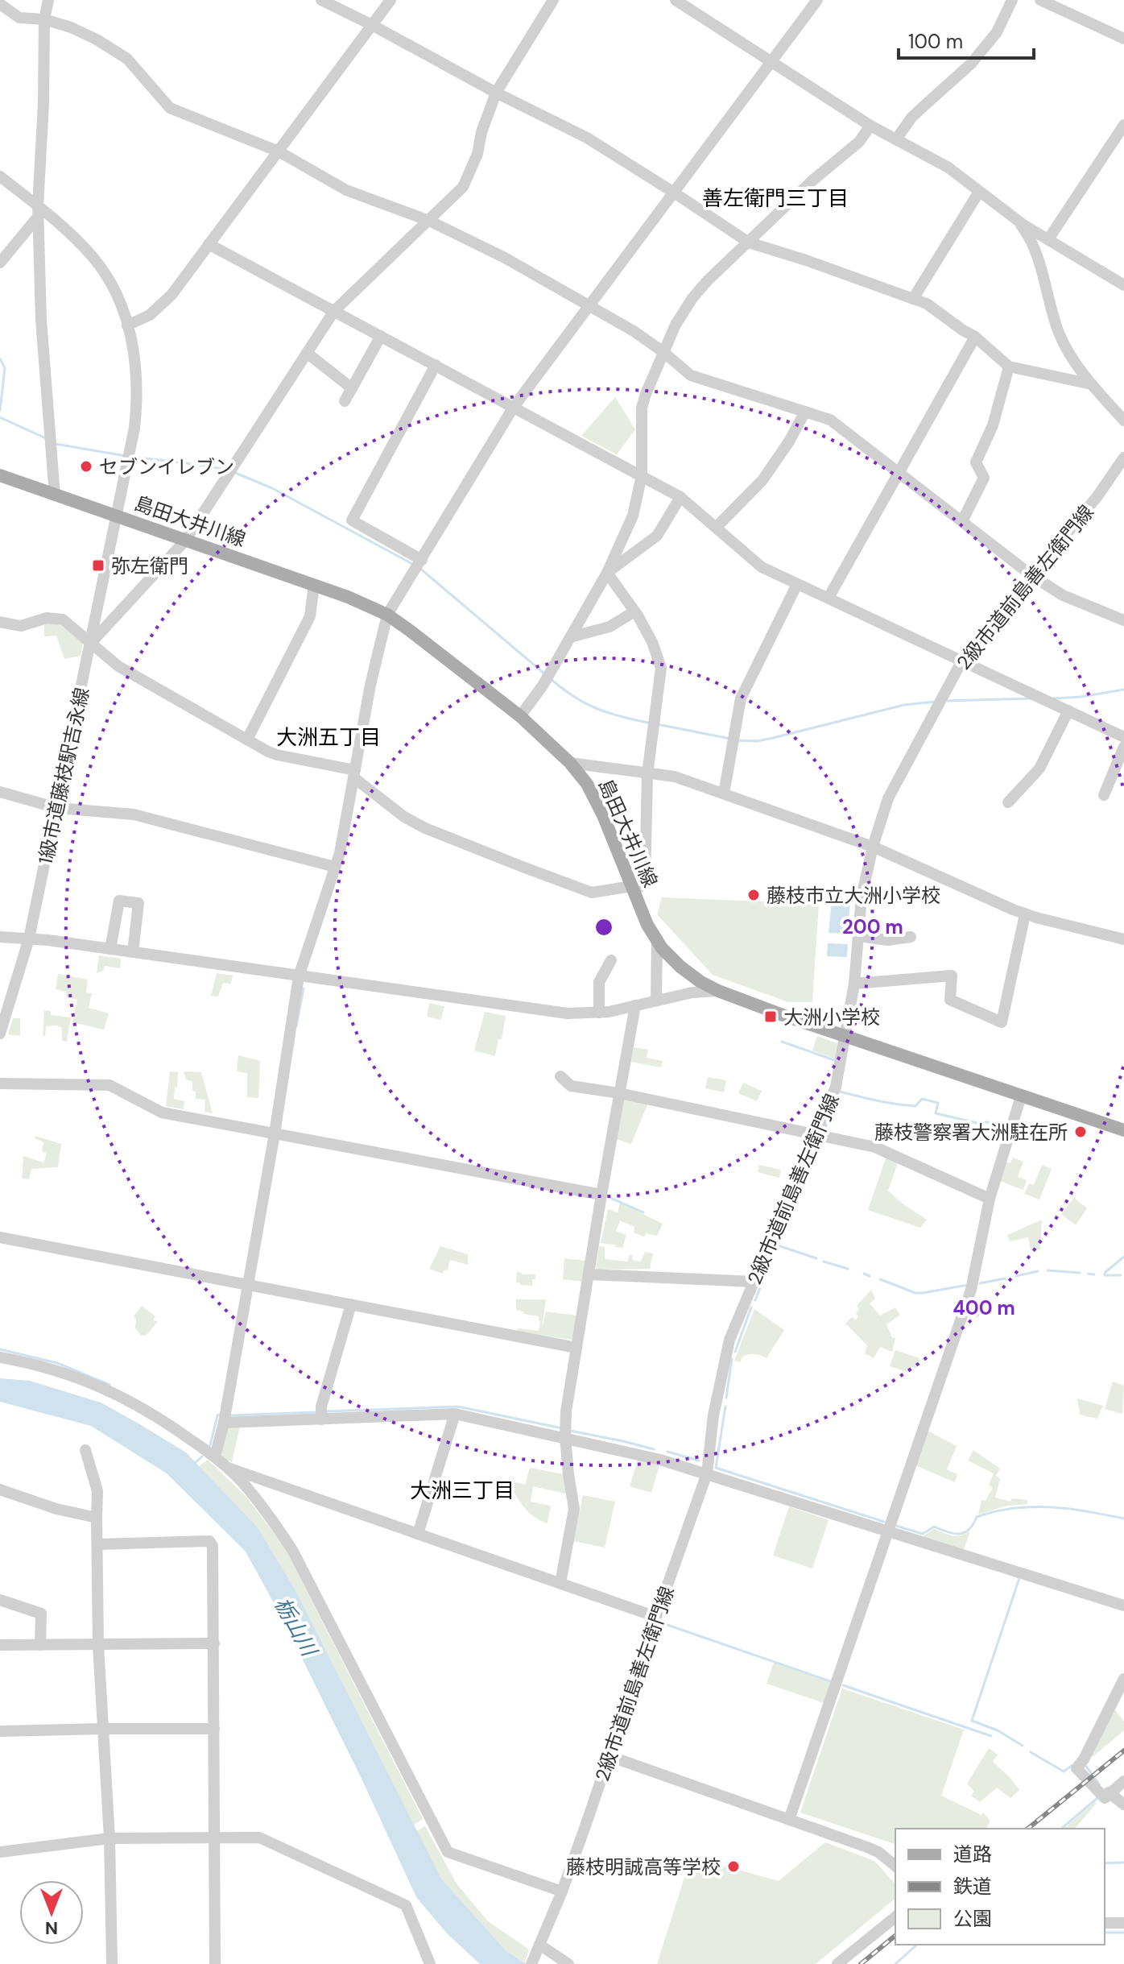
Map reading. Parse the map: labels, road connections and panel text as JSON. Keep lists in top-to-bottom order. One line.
{"streets":{"main road":["島田大井川線"],"street":["2級市道前島善左衛門線","1級市道藤枝駅吉永線"]},"crossings":[["島田大井川線","2級市道前島善左衛門線"],["島田大井川線","1級市道藤枝駅吉永線"]],"districts":["善左衛門三丁目","大洲五丁目","大洲三丁目"],"water":["栃山川"],"places":{"other":["セブンイレブン","藤枝市立大洲小学校","藤枝警察署大洲駐在所","藤枝明誠高等学校"],"transit":["弥左衛門","大洲小学校"]},"legend":["道路","鉄道","公園"],"scale_bar":"100 m","north":"bottom","rings":["200 m","400 m"]}
